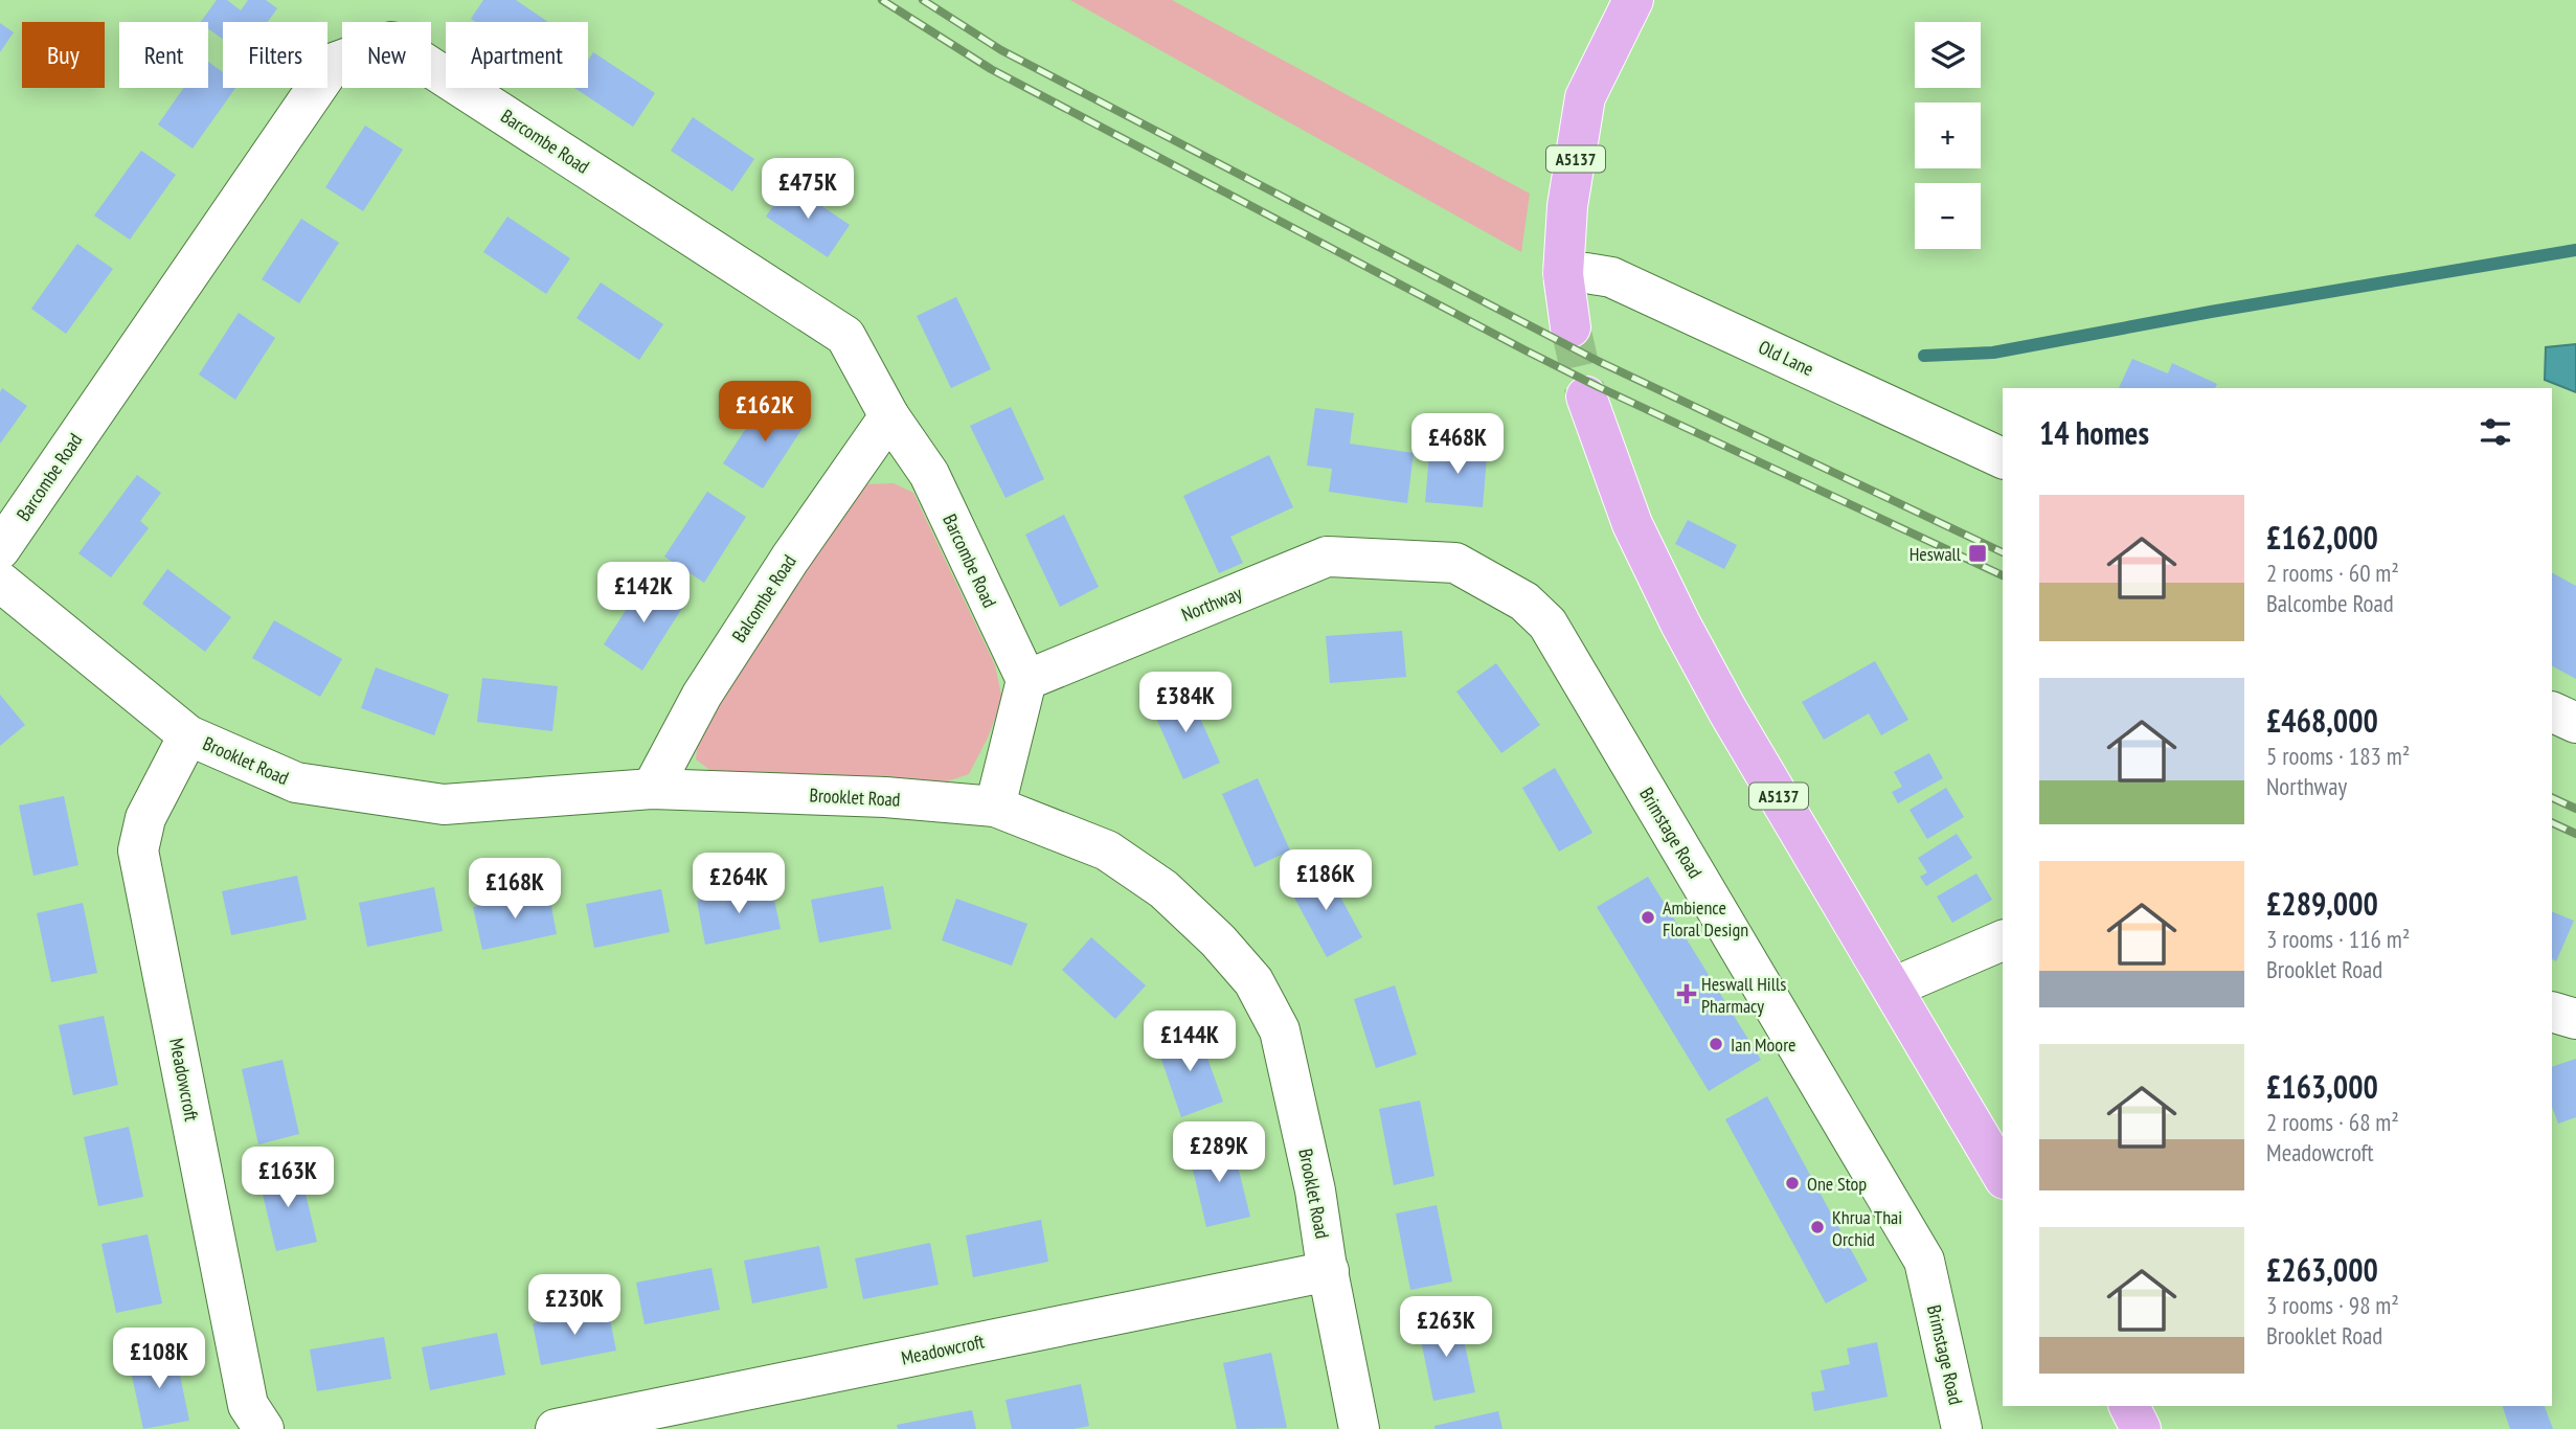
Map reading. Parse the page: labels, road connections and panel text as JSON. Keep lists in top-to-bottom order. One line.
{"streets":{"main road":["A5137"],"street":["Barcombe Road","Old Lane","Balcombe Road","Northway","Brooklet Road","Brimstage Road","Meadowcroft"]},"crossings":[["Barcombe Road","Balcombe Road"],["Barcombe Road","Northway"],["A5137","Old Lane"],["Balcombe Road","Brooklet Road"],["Northway","Brimstage Road"],["Brooklet Road","Meadowcroft"]],"places":{"transit":["Heswall"],"other":["Ambience Floral Design","Ian Moore","One Stop","Khrua Thai Orchid"],"health":["Heswall Hills Pharmacy"]},"page":{"map_buttons":["+","−"],"chip":["Buy","Rent","Filters","New","Apartment"],"price":["£475K","£162K","£468K","£142K","£384K","£186K","£264K","£168K","£144K","£289K","£163K","£230K","£263K","£108K"],"heading":"14 homes","list":[{"name":"£162,000","note":"2 rooms · 60 m² · Balcombe Road"},{"name":"£468,000","note":"5 rooms · 183 m² · Northway"},{"name":"£289,000","note":"3 rooms · 116 m² · Brooklet Road"},{"name":"£163,000","note":"2 rooms · 68 m² · Meadowcroft"},{"name":"£263,000","note":"3 rooms · 98 m² · Brooklet Road"}]}}
